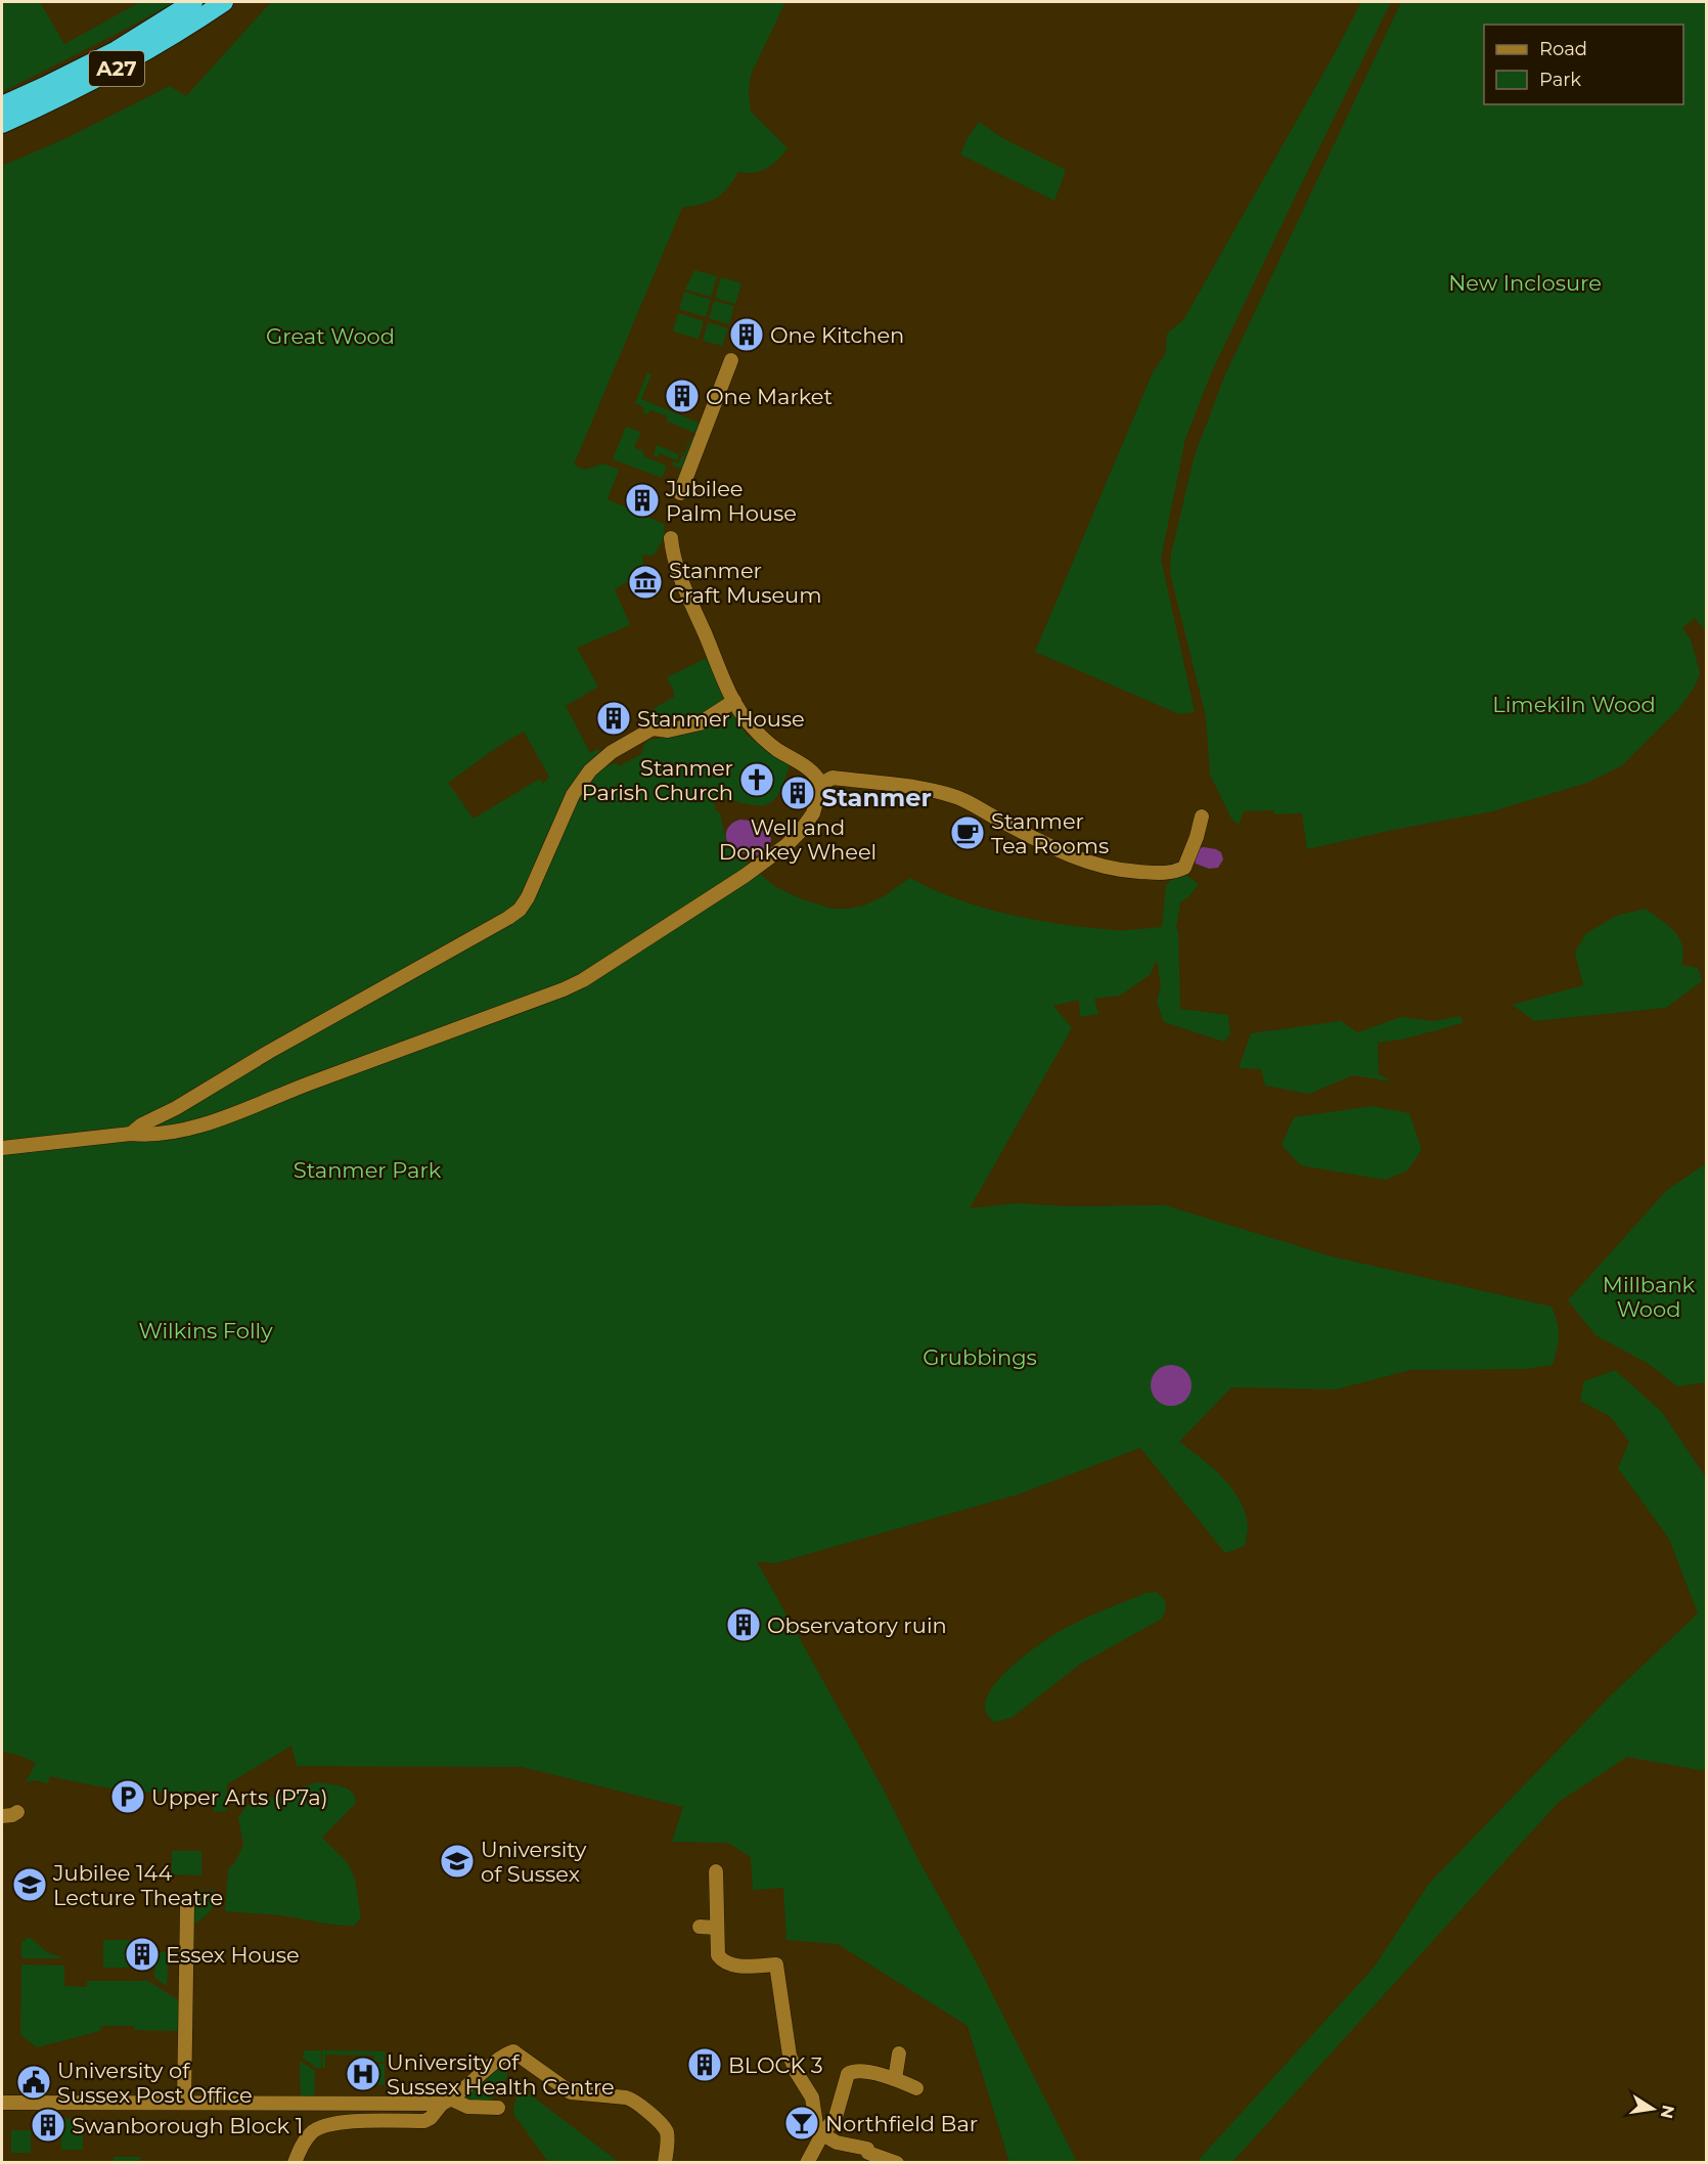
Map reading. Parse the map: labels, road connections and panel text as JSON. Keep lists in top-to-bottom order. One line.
{"streets":{"highway":["A27"]},"districts":["Stanmer"],"parks":["New Inclosure","Great Wood","Limekiln Wood","Stanmer Park","Millbank Wood","Wilkins Folly","Grubbings"],"places":{"building":["One Kitchen","One Market","Jubilee Palm House","Stanmer House","Well and Donkey Wheel","Observatory ruin","Essex House","BLOCK 3","Swanborough Block 1"],"museum":["Stanmer Craft Museum"],"church":["Stanmer Parish Church"],"cafe":["Stanmer Tea Rooms"],"parking":["Upper Arts (P7a)"],"school or university":["University of Sussex","Jubilee 144 Lecture Theatre"],"hospital":["University of Sussex Health Centre"],"public building":["University of Sussex Post Office"],"bar":["Northfield Bar"]},"legend":["Road","Park"],"north":"right"}
